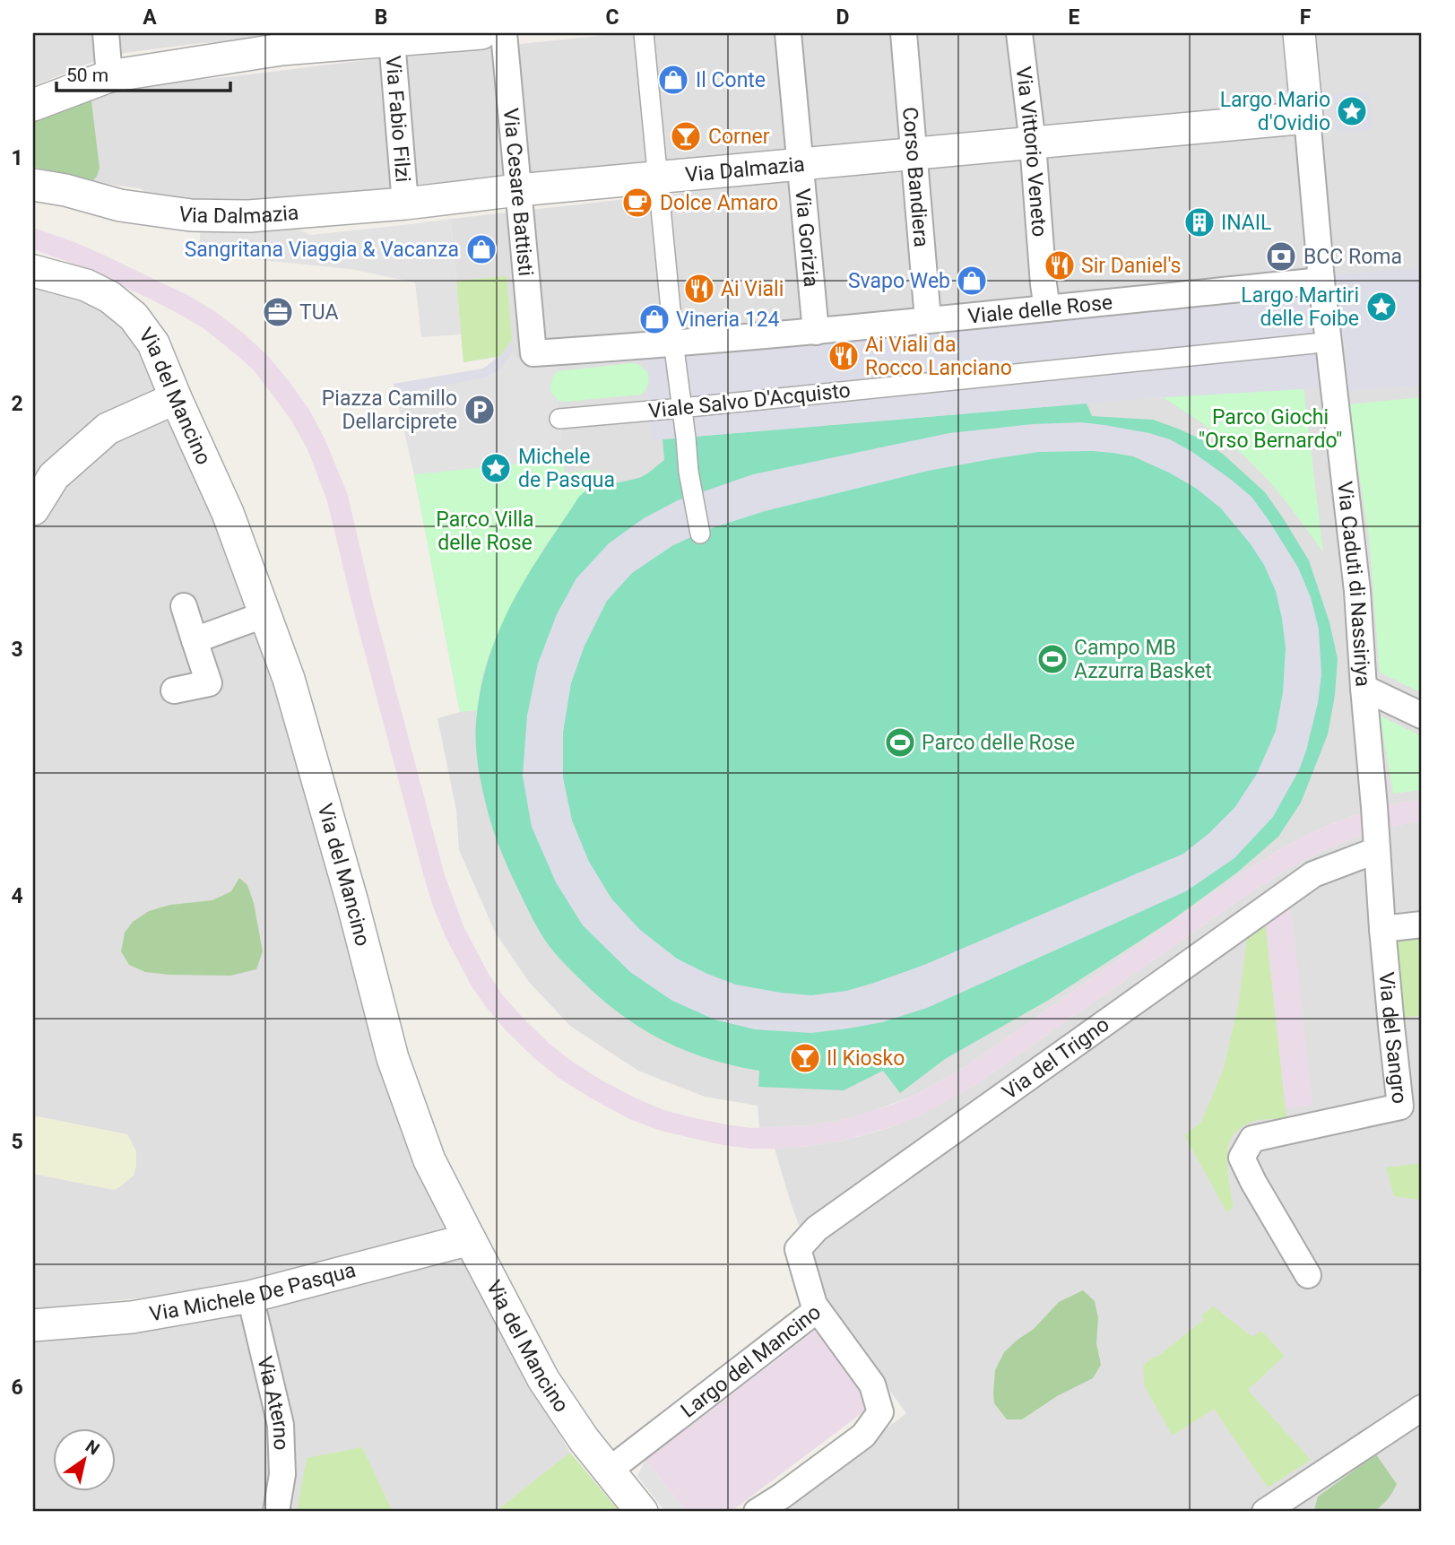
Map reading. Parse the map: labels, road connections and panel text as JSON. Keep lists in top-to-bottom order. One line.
{"streets":{"street":["Via Fabio Filzi","Via Vittorio Veneto","Via Dalmazia","Corso Bandiera","Via Cesare Battisti","Via Gorizia","Viale delle Rose","Via del Mancino","Viale Salvo D'Acquisto","Via Caduti di Nassiriya","Via del Sangro","Via del Trigno","Via Michele De Pasqua","Largo del Mancino","Via Aterno"]},"crossings":[["Via Fabio Filzi","Via Dalmazia"],["Via Vittorio Veneto","Via Dalmazia"],["Via Vittorio Veneto","Viale delle Rose"],["Via Dalmazia","Corso Bandiera"],["Via Dalmazia","Via Cesare Battisti"],["Via Dalmazia","Via Gorizia"],["Via Dalmazia","Via Caduti di Nassiriya"],["Corso Bandiera","Viale delle Rose"],["Via Cesare Battisti","Viale delle Rose"],["Via Gorizia","Viale delle Rose"],["Viale delle Rose","Via Caduti di Nassiriya"],["Via del Mancino","Via Michele De Pasqua"],["Via del Mancino","Largo del Mancino"],["Via Caduti di Nassiriya","Via del Sangro"],["Via Caduti di Nassiriya","Via del Trigno"],["Via del Sangro","Via del Trigno"],["Via del Trigno","Largo del Mancino"],["Via Michele De Pasqua","Via Aterno"]],"parks":["Parco Giochi \"Orso Bernardo\"","Parco Villa delle Rose"],"places":{"shop":["Il Conte","Sangritana Viaggia & Vacanza","Svapo Web","Vineria 124"],"place":["Largo Mario d'Ovidio","Largo Martiri delle Foibe","Michele de Pasqua"],"bar":["Corner","Il Kiosko"],"cafe":["Dolce Amaro"],"building":["INAIL"],"bank":["BCC Roma"],"restaurant":["Sir Daniel's","Ai Viali","Ai Viali da Rocco Lanciano"],"office":["TUA"],"parking":["Piazza Camillo Dellarciprete"],"sports":["Campo MB Azzurra Basket","Parco delle Rose"]},"scale_bar":"50 m","north":"top right","grid":{"columns":["A","B","C","D","E","F"],"rows":["1","2","3","4","5","6"]}}
